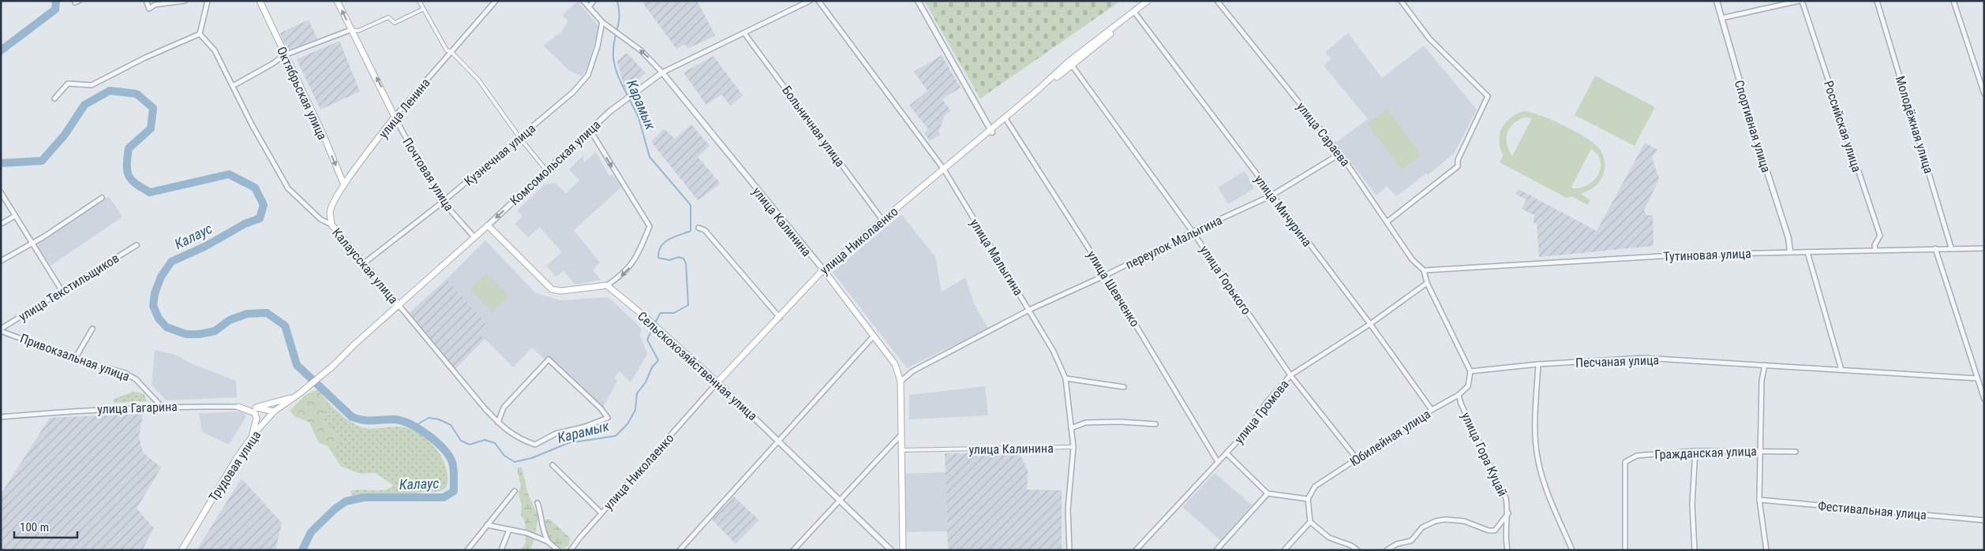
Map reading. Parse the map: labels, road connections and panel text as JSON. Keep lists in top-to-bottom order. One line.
{"streets":{"main road":["Октябрьская улица","улица Ленина","Комсомольская улица","Почтовая улица","улица Калинина","улица Николаенко","Калаусская улица","Сельскохозяйственная улица","улица Гагарина","Трудовая улица"],"street":["Молодёжная улица","Больничная улица","Спортивная улица","Российская улица","улица Сараева","Кузнечная улица","улица Мичурина","переулок Малыгина","Тутиновая улица","улица Малыгина","улица Горького","улица Текстильщиков","улица Шевченко","Привокзальная улица","Песчаная улица","улица Громова","Юбилейная улица","Гражданская улица","улица Гора Куцай","Фестивальная улица"]},"crossings":[["Октябрьская улица","улица Ленина"],["улица Ленина","Почтовая улица"],["улица Ленина","Калаусская улица"],["Молодёжная улица","Тутиновая улица"],["Больничная улица","Комсомольская улица"],["Больничная улица","улица Николаенко"],["Спортивная улица","Тутиновая улица"],["Российская улица","Тутиновая улица"],["улица Сараева","переулок Малыгина"],["улица Сараева","Тутиновая улица"],["Кузнечная улица","Почтовая улица"],["Кузнечная улица","улица Калинина"],["Кузнечная улица","Калаусская улица"],["Комсомольская улица","Почтовая улица"],["Комсомольская улица","улица Калинина"],["Комсомольская улица","Калаусская улица"],["Комсомольская улица","Трудовая улица"],["улица Мичурина","улица Николаенко"],["улица Мичурина","переулок Малыгина"],["улица Мичурина","улица Громова"],["улица Мичурина","Юбилейная улица"],["улица Калинина","улица Николаенко"],["улица Калинина","переулок Малыгина"],["улица Калинина","улица Малыгина"],["улица Николаенко","улица Малыгина"],["улица Николаенко","улица Горького"],["улица Николаенко","улица Шевченко"],["улица Николаенко","Сельскохозяйственная улица"],["переулок Малыгина","улица Малыгина"],["переулок Малыгина","улица Горького"],["переулок Малыгина","улица Шевченко"],["улица Горького","улица Громова"],["улица Горького","Юбилейная улица"],["улица Текстильщиков","Привокзальная улица"],["улица Шевченко","улица Громова"],["Привокзальная улица","улица Гагарина"],["Песчаная улица","Юбилейная улица"],["улица Гагарина","Трудовая улица"],["Юбилейная улица","улица Гора Куцай"]],"one_way":["Октябрьская улица","Почтовая улица"],"water":["Карамык","Калаус"],"scale_bar":"100 m"}
